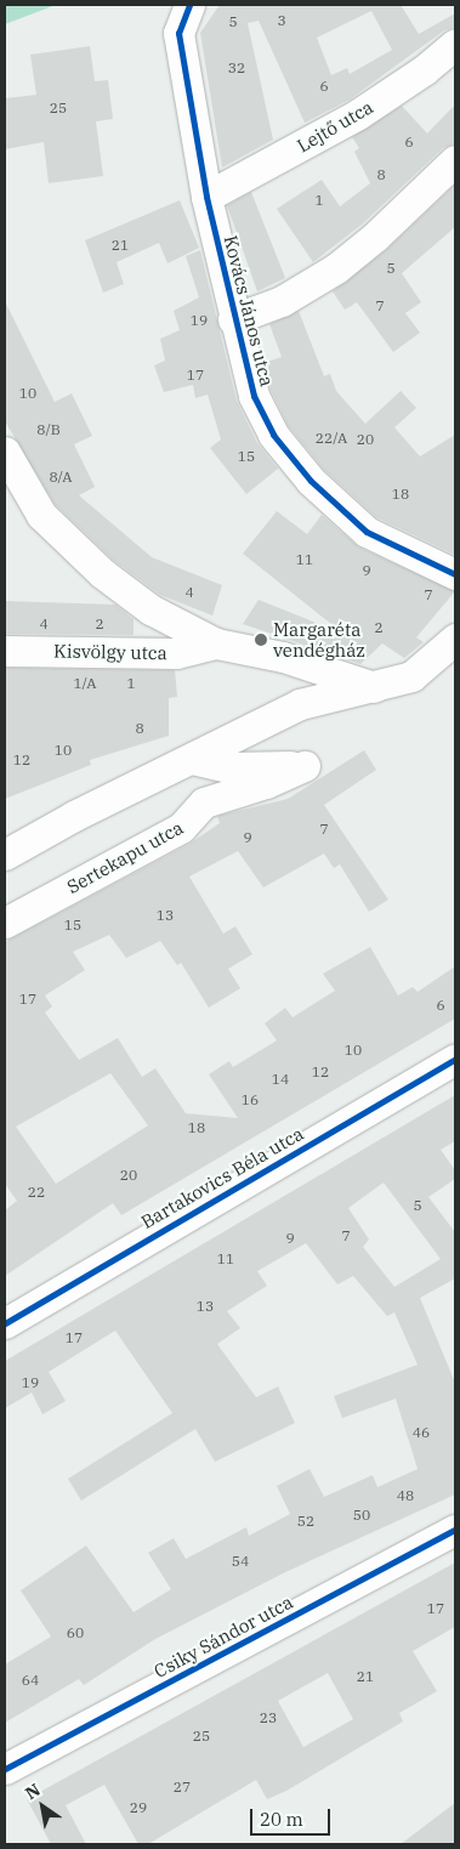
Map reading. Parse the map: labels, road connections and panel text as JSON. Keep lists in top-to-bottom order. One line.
{"streets":{"street":["Lejtő utca","Kovács János utca","Kisvölgy utca","Sertekapu utca","Bartakovics Béla utca","Csiky Sándor utca"]},"crossings":[["Lejtő utca","Kovács János utca"]],"places":["Margaréta vendégház"],"house_numbers":["3","5","32","6","25","6","8","1","21","5","7","19","17","10","8/B","22/A","20","15","8/A","18","11","9","4","7","4","2","2","1/A","1","8","10","12","7","9","13","15","17","6","10","12","14","16","18","20","22","5","7","9","11","13","17","19","46","48","50","52","54","17","60","21","64","23","25","27","29"],"scale_bar":"20 m","north":"top left"}
